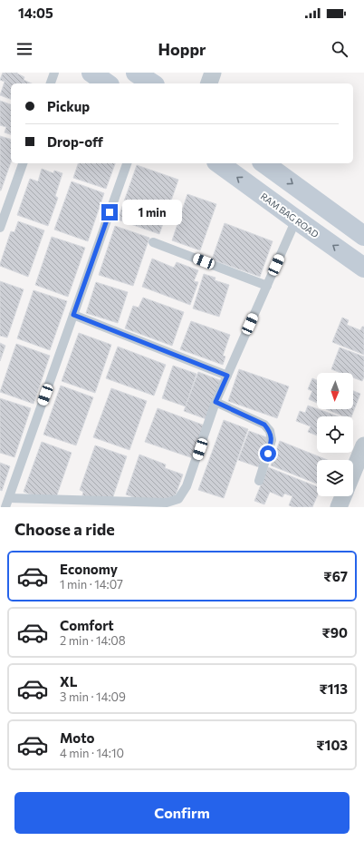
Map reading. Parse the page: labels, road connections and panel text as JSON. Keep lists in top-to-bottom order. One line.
{"streets":{"street":["RAM BAG ROAD"]},"north":"bottom","page":{"status":"14:05","header":"Hoppr","banner":["Pickup","Drop-off"],"bubble":"1 min","heading":"Choose a ride","list":[{"name":"Economy","note":"1 min · 14:07","value":"₹67"},{"name":"Comfort","note":"2 min · 14:08","value":"₹90"},{"name":"XL","note":"3 min · 14:09","value":"₹113"},{"name":"Moto","note":"4 min · 14:10","value":"₹103"}],"buttons":"Confirm"}}
